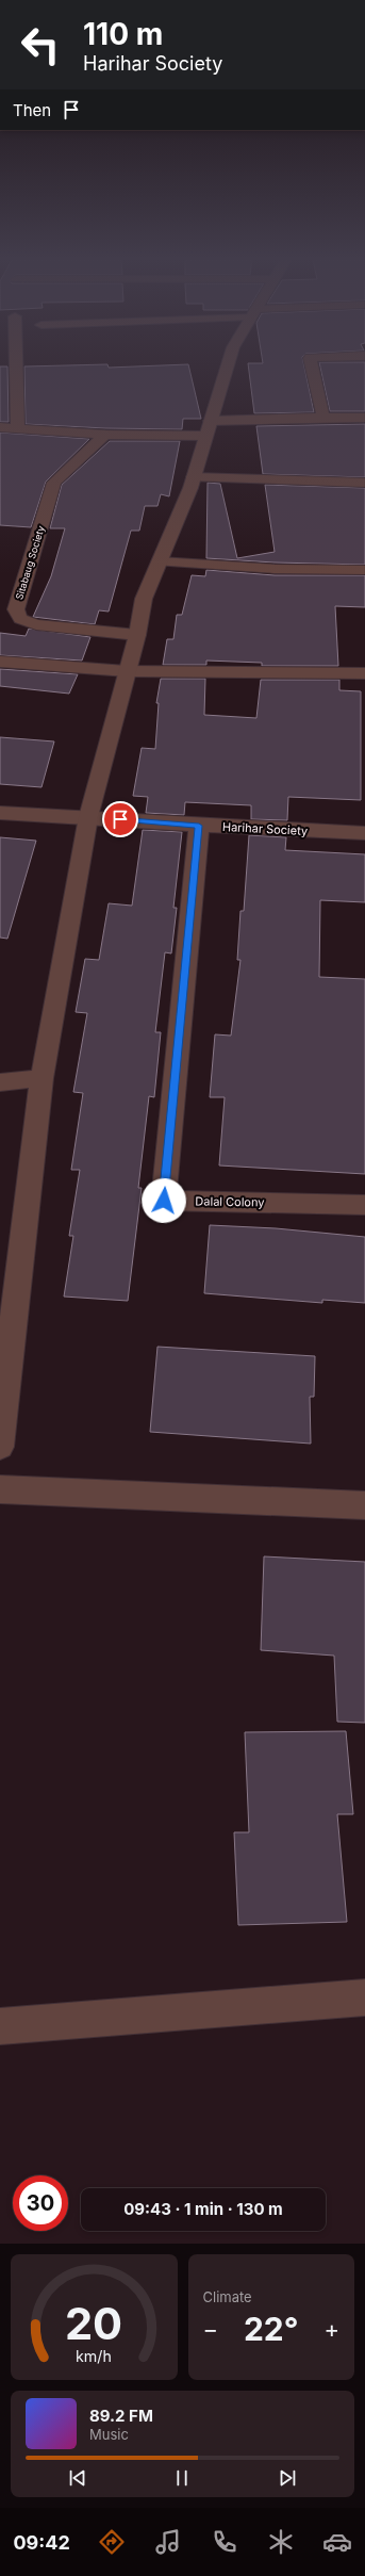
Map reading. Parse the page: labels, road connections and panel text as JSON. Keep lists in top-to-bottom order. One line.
{"streets":{"street":["Sitabaug Society","Harihar Society","Dalal Colony"]},"crossings":[["Harihar Society","Dalal Colony"]],"page":{"turn":["110 m","Harihar Society"],"then":"Then","limit":"30","trip":"09:43 · 1 min · 130 m","tile":"Climate","heat":["−","22°","+"],"song":["89.2 FM","Music"],"tabs":"09:42","gauge":["20","km/h"]}}
